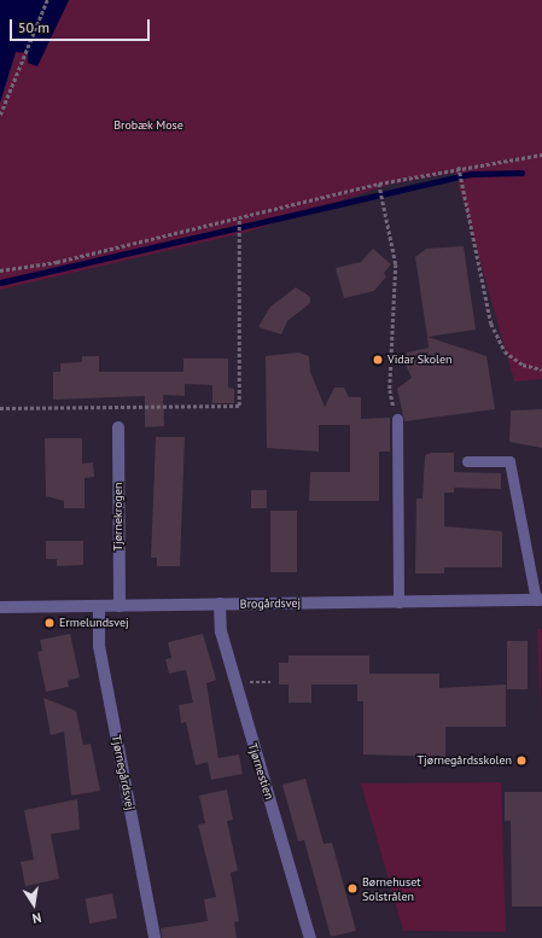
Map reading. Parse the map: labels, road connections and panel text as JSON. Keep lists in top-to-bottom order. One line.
{"streets":{"street":["Tjørnekrogen","Brogårdsvej","Tjørnestien","Tjørnegårdsvej"]},"crossings":[["Tjørnekrogen","Brogårdsvej"],["Brogårdsvej","Tjørnestien"],["Brogårdsvej","Tjørnegårdsvej"]],"parks":["Brobæk Mose"],"places":["Vidar Skolen","Ermelundsvej","Tjørnegårdsskolen","Børnehuset Solstrålen"],"scale_bar":"50 m","north":"bottom"}
